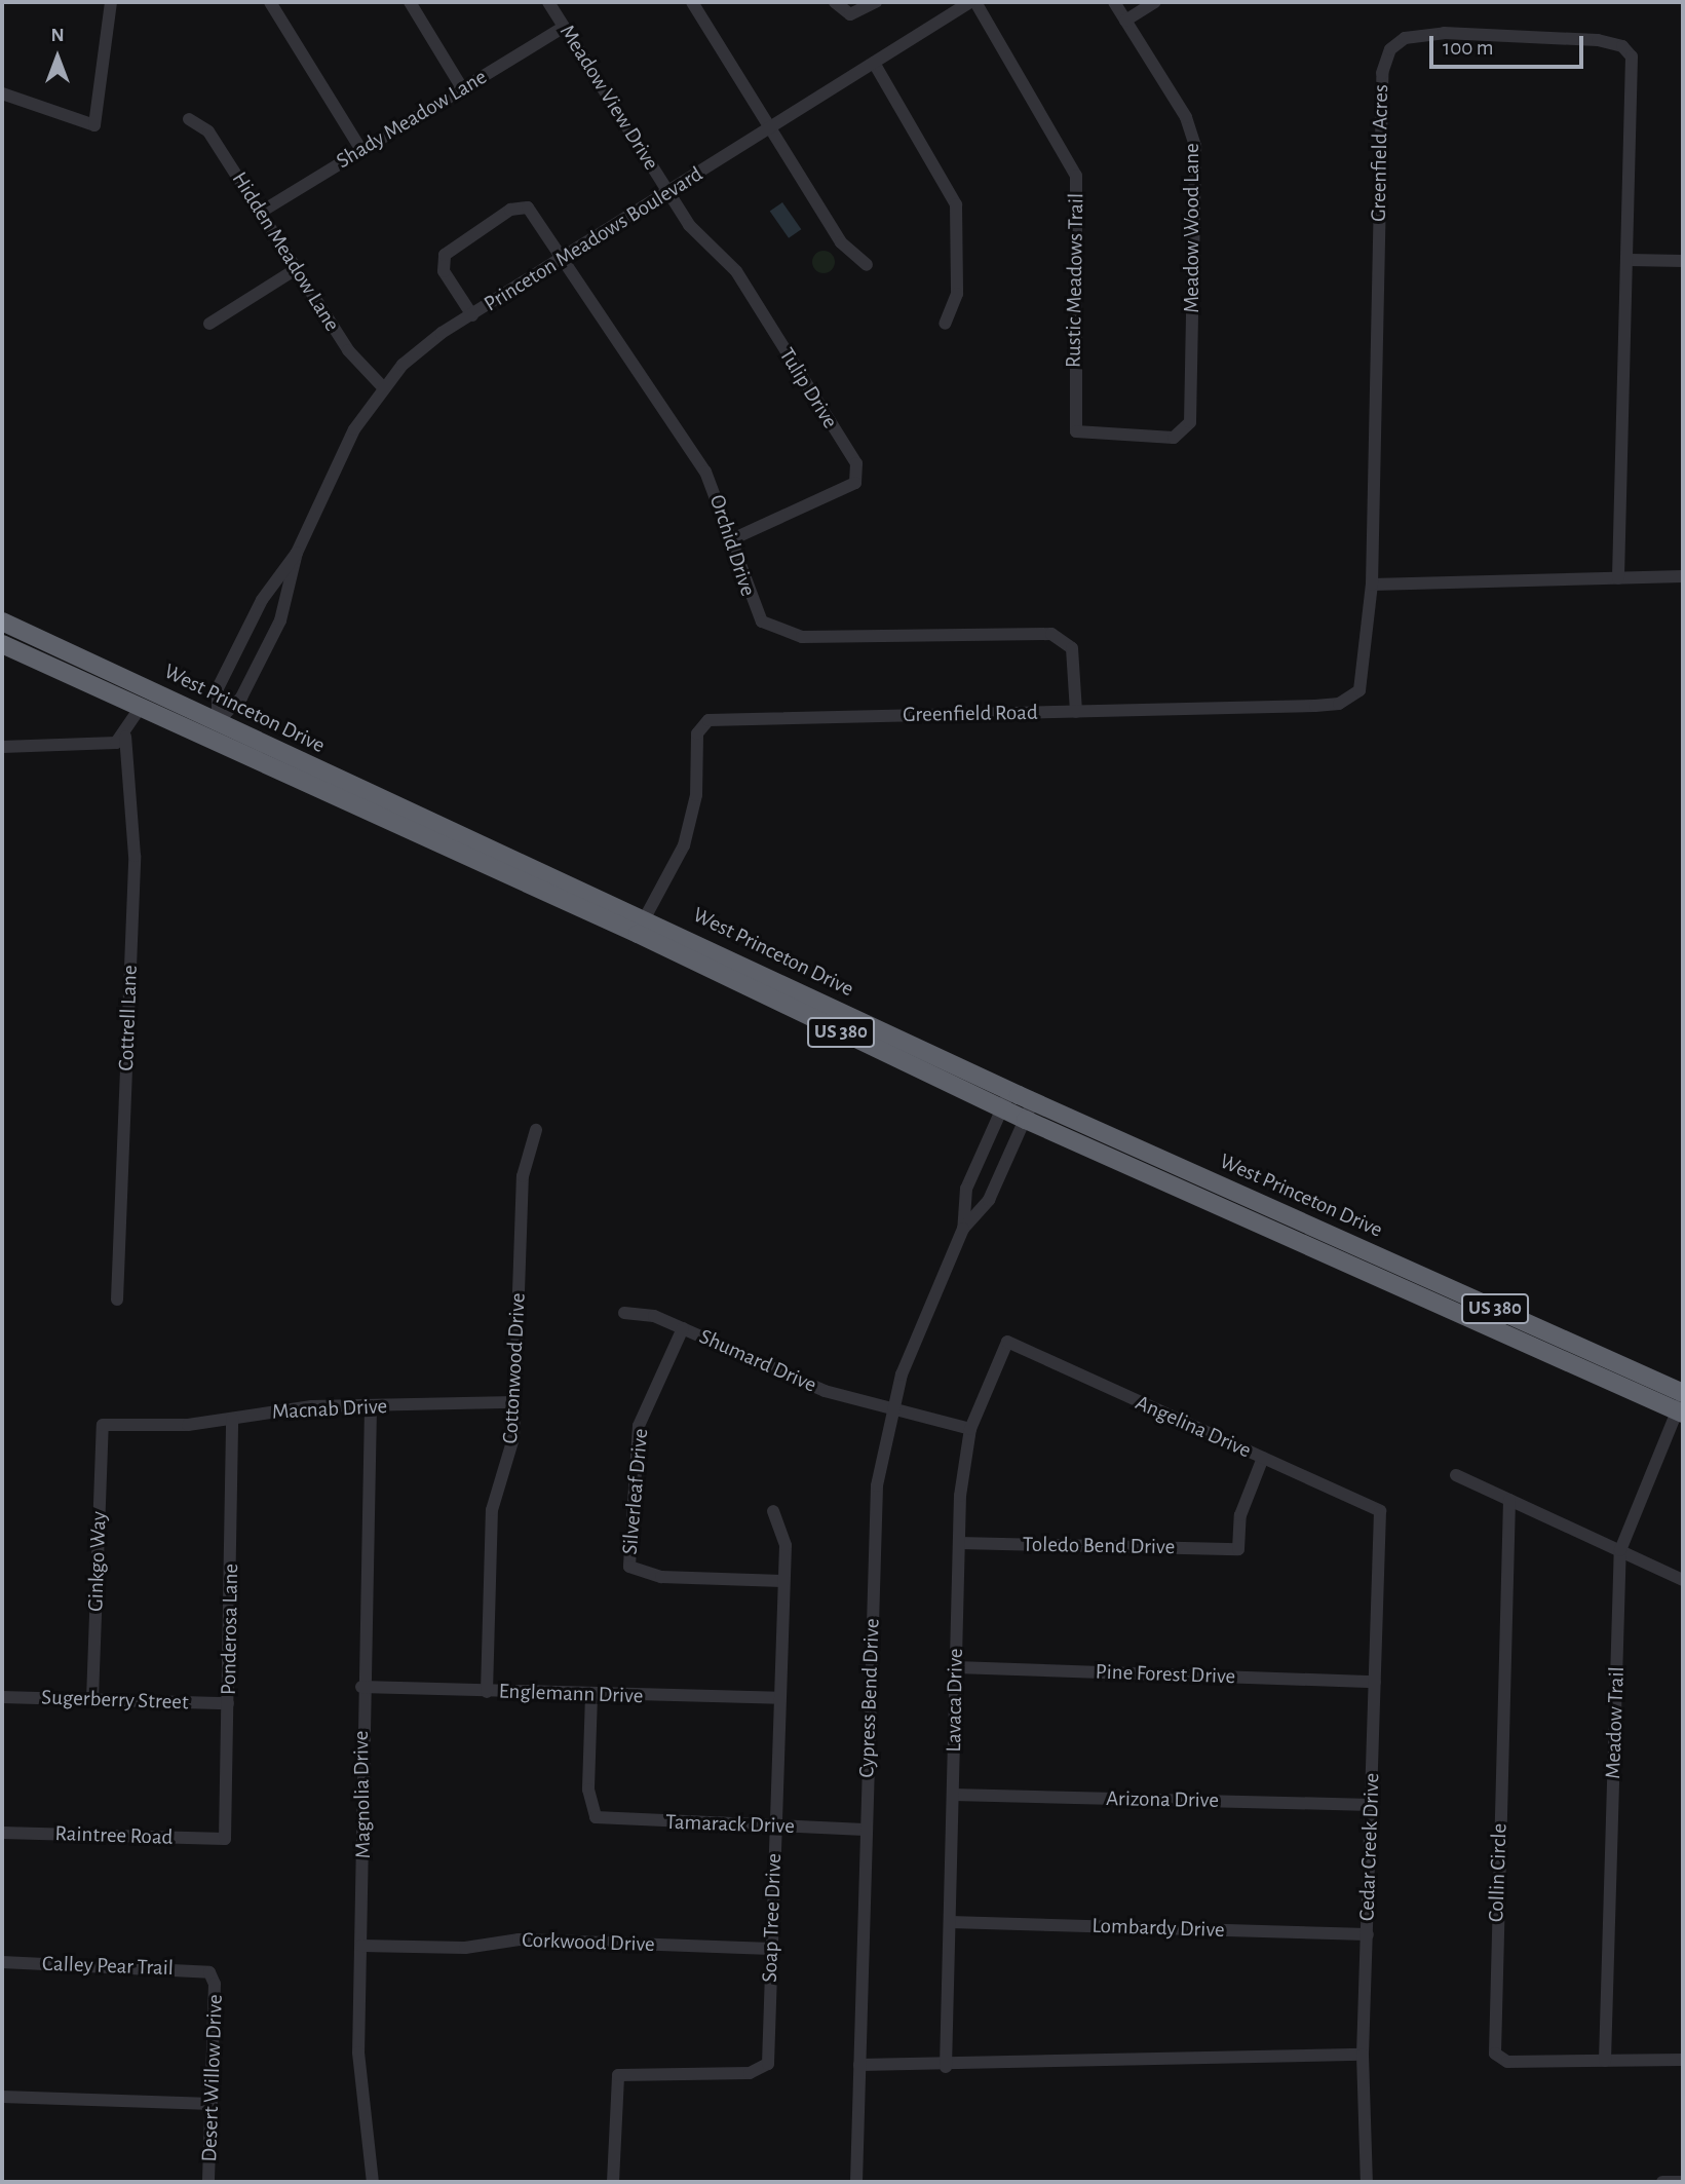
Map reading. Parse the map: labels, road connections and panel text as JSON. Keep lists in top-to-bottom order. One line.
{"streets":{"highway":["West Princeton Drive","US 380"],"street":["Meadow View Drive","Shady Meadow Lane","Greenfield Acres","Meadow Wood Lane","Princeton Meadows Boulevard","Hidden Meadow Lane","Rustic Meadows Trail","Tulip Drive","Orchid Drive","Greenfield Road","Cottrell Lane","Shumard Drive","Cottonwood Drive","Macnab Drive","Angelina Drive","Silverleaf Drive","Toledo Bend Drive","Ginkgo Way","Ponderosa Lane","Pine Forest Drive","Englemann Drive","Cypress Bend Drive","Sugerberry Street","Lavaca Drive","Meadow Trail","Magnolia Drive","Arizona Drive","Tamarack Drive","Raintree Road","Cedar Creek Drive","Collin Circle","Soap Tree Drive","Lombardy Drive","Corkwood Drive","Calley Pear Trail","Desert Willow Drive"]},"crossings":[["Meadow View Drive","Shady Meadow Lane"],["Meadow View Drive","Princeton Meadows Boulevard"],["Meadow View Drive","Tulip Drive"],["Shady Meadow Lane","Hidden Meadow Lane"],["Greenfield Acres","Greenfield Road"],["Meadow Wood Lane","Rustic Meadows Trail"],["Princeton Meadows Boulevard","Hidden Meadow Lane"],["Princeton Meadows Boulevard","Rustic Meadows Trail"],["Princeton Meadows Boulevard","Tulip Drive"],["Princeton Meadows Boulevard","Orchid Drive"],["Princeton Meadows Boulevard","West Princeton Drive"],["Tulip Drive","Orchid Drive"],["Orchid Drive","Greenfield Road"],["West Princeton Drive","Greenfield Road"],["West Princeton Drive","Cypress Bend Drive"],["West Princeton Drive","Meadow Trail"],["Shumard Drive","Silverleaf Drive"],["Shumard Drive","Cypress Bend Drive"],["Shumard Drive","Lavaca Drive"],["Cottonwood Drive","Macnab Drive"],["Cottonwood Drive","Englemann Drive"],["Macnab Drive","Ginkgo Way"],["Macnab Drive","Ponderosa Lane"],["Macnab Drive","Magnolia Drive"],["Angelina Drive","Toledo Bend Drive"],["Angelina Drive","Lavaca Drive"],["Angelina Drive","Cedar Creek Drive"],["Silverleaf Drive","Soap Tree Drive"],["Toledo Bend Drive","Lavaca Drive"],["Ginkgo Way","Sugerberry Street"],["Ponderosa Lane","Sugerberry Street"],["Ponderosa Lane","Raintree Road"],["Pine Forest Drive","Lavaca Drive"],["Pine Forest Drive","Cedar Creek Drive"],["Englemann Drive","Magnolia Drive"],["Englemann Drive","Tamarack Drive"],["Englemann Drive","Soap Tree Drive"],["Cypress Bend Drive","Tamarack Drive"],["Lavaca Drive","Arizona Drive"],["Lavaca Drive","Lombardy Drive"],["Meadow Trail","Collin Circle"],["Magnolia Drive","Corkwood Drive"],["Arizona Drive","Cedar Creek Drive"],["Tamarack Drive","Soap Tree Drive"],["Cedar Creek Drive","Lombardy Drive"],["Soap Tree Drive","Corkwood Drive"],["Calley Pear Trail","Desert Willow Drive"]],"scale_bar":"100 m","north":"top"}
